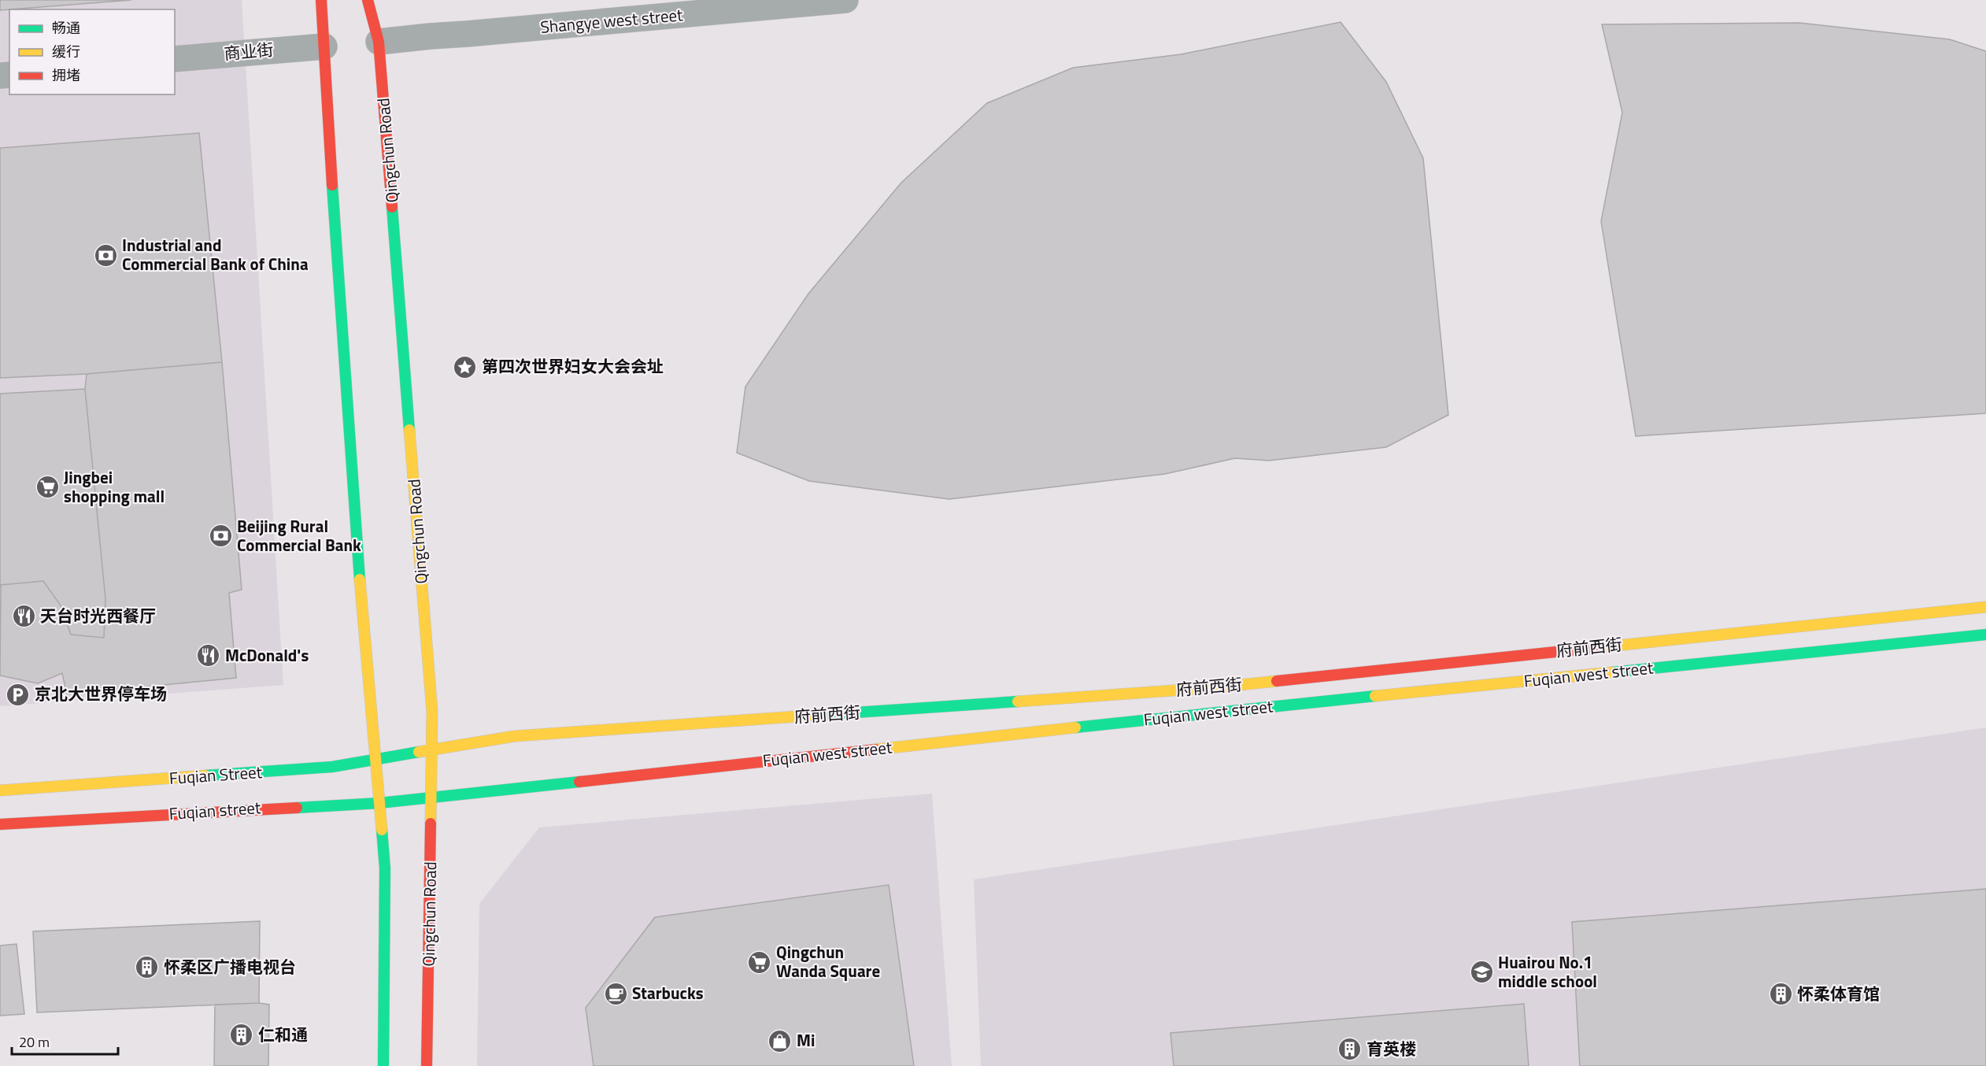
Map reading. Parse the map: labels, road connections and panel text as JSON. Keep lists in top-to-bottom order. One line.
{"streets":{"street":["Shangye west street","商业街","Qingchun Road","府前西街","Fuqian west street","Fuqian Street","Fuqian street"]},"crossings":[["Shangye west street","Qingchun Road"],["Qingchun Road","府前西街"],["Qingchun Road","Fuqian west street"],["Qingchun Road","Fuqian Street"],["Qingchun Road","Fuqian street"],["府前西街","Fuqian Street"],["Fuqian west street","Fuqian street"]],"places":{"bank":["Industrial and Commercial Bank of China","Beijing Rural Commercial Bank"],"place":["第四次世界妇女大会会址"],"supermarket":["Jingbei shopping mall","Qingchun Wanda Square"],"restaurant":["天台时光西餐厅","McDonald's"],"parking":["京北大世界停车场"],"building":["怀柔区广播电视台","怀柔体育馆","仁和通","育英楼"],"school or university":["Huairou No.1 middle school"],"cafe":["Starbucks"],"shop":["Mi"]},"legend":["畅通","缓行","拥堵"],"scale_bar":"20 m"}
